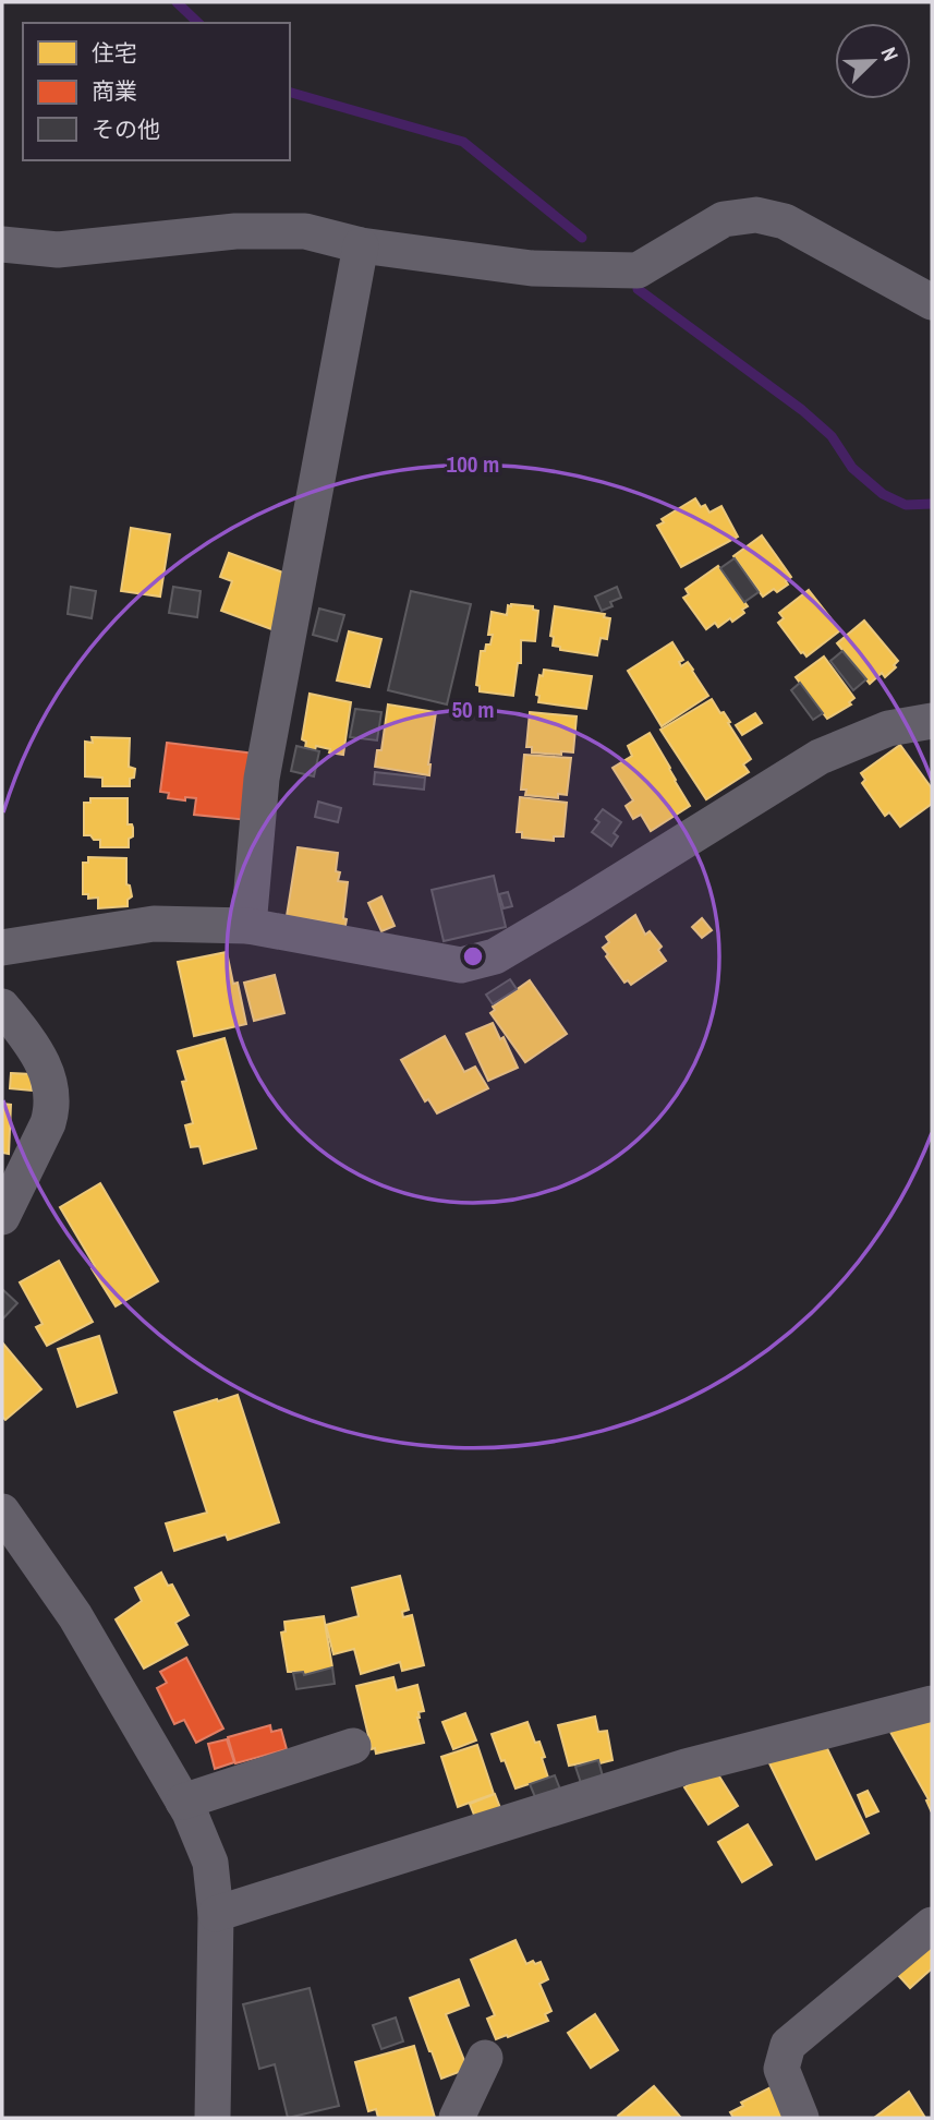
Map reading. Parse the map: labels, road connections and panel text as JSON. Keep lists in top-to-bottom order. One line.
{"legend":["住宅","商業","その他"],"north":"top right","rings":["100 m","50 m"]}
